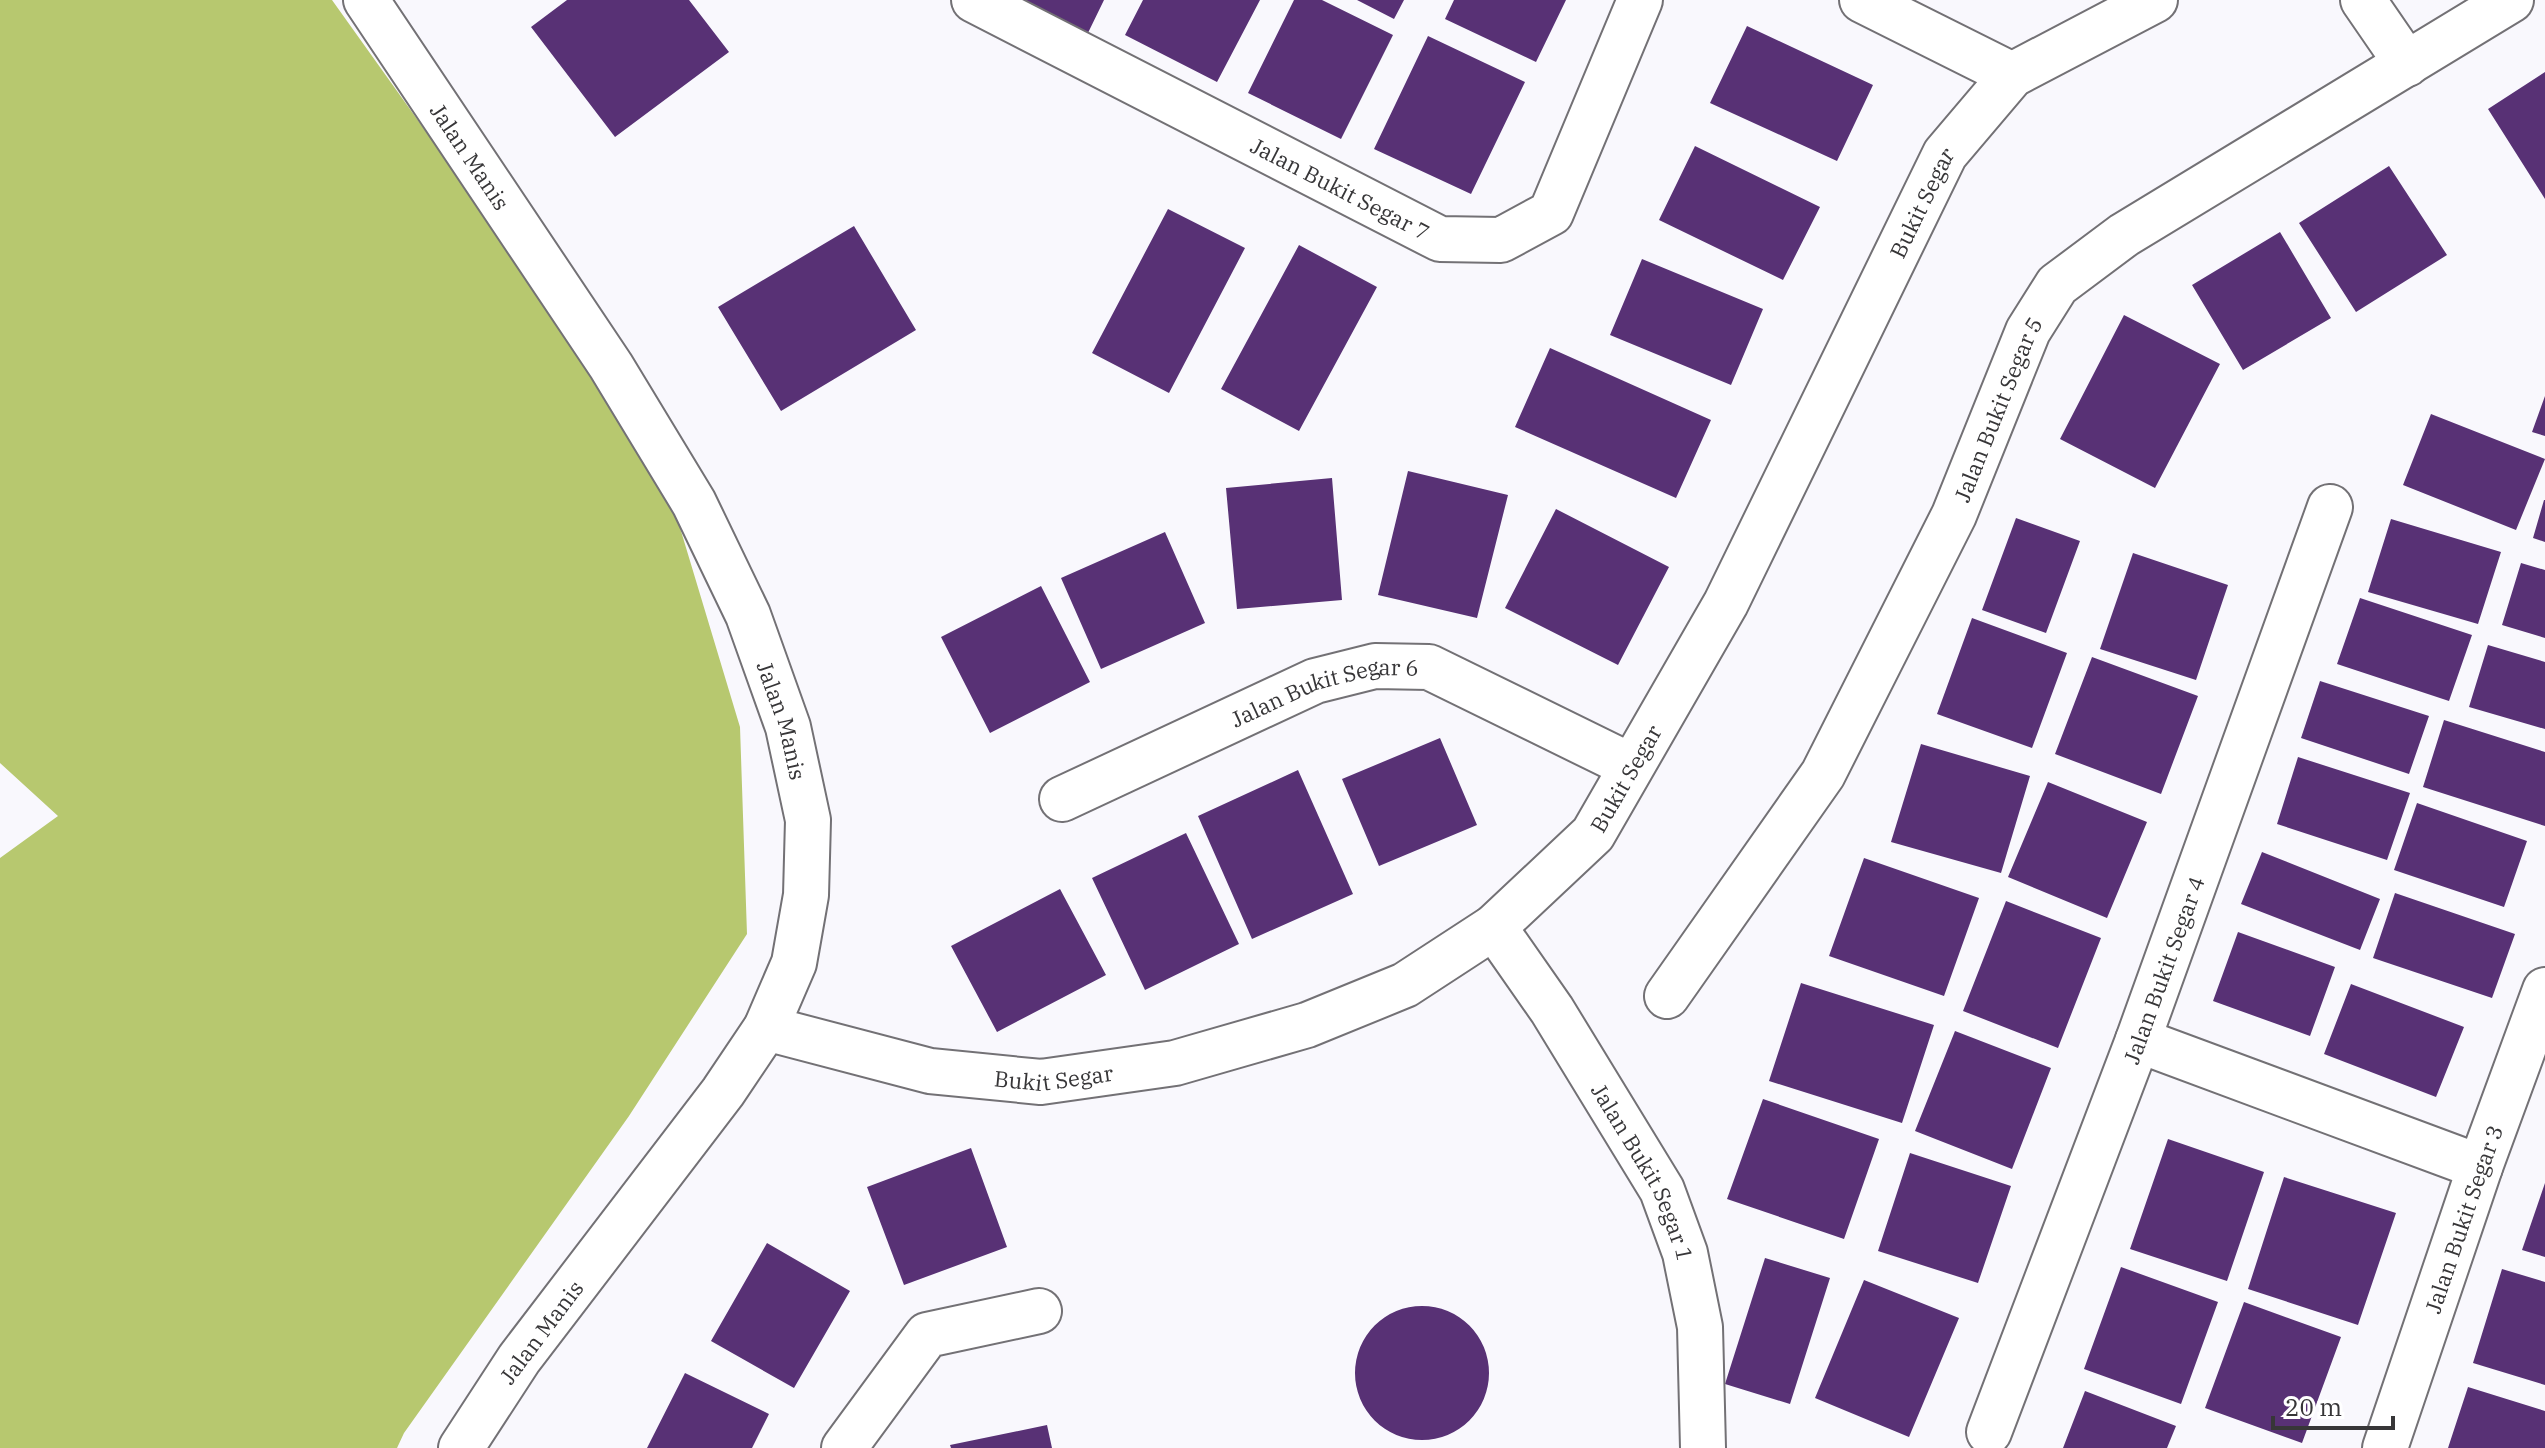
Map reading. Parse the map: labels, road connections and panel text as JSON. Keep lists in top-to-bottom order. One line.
{"streets":{"street":["Jalan Manis","Jalan Bukit Segar 7","Bukit Segar","Jalan Bukit Segar 5","Jalan Bukit Segar 6","Jalan Bukit Segar 4","Jalan Bukit Segar 1","Jalan Bukit Segar 3"]},"crossings":[["Jalan Manis","Bukit Segar"],["Bukit Segar","Jalan Bukit Segar 6"],["Bukit Segar","Jalan Bukit Segar 1"]],"scale_bar":"20 m"}
